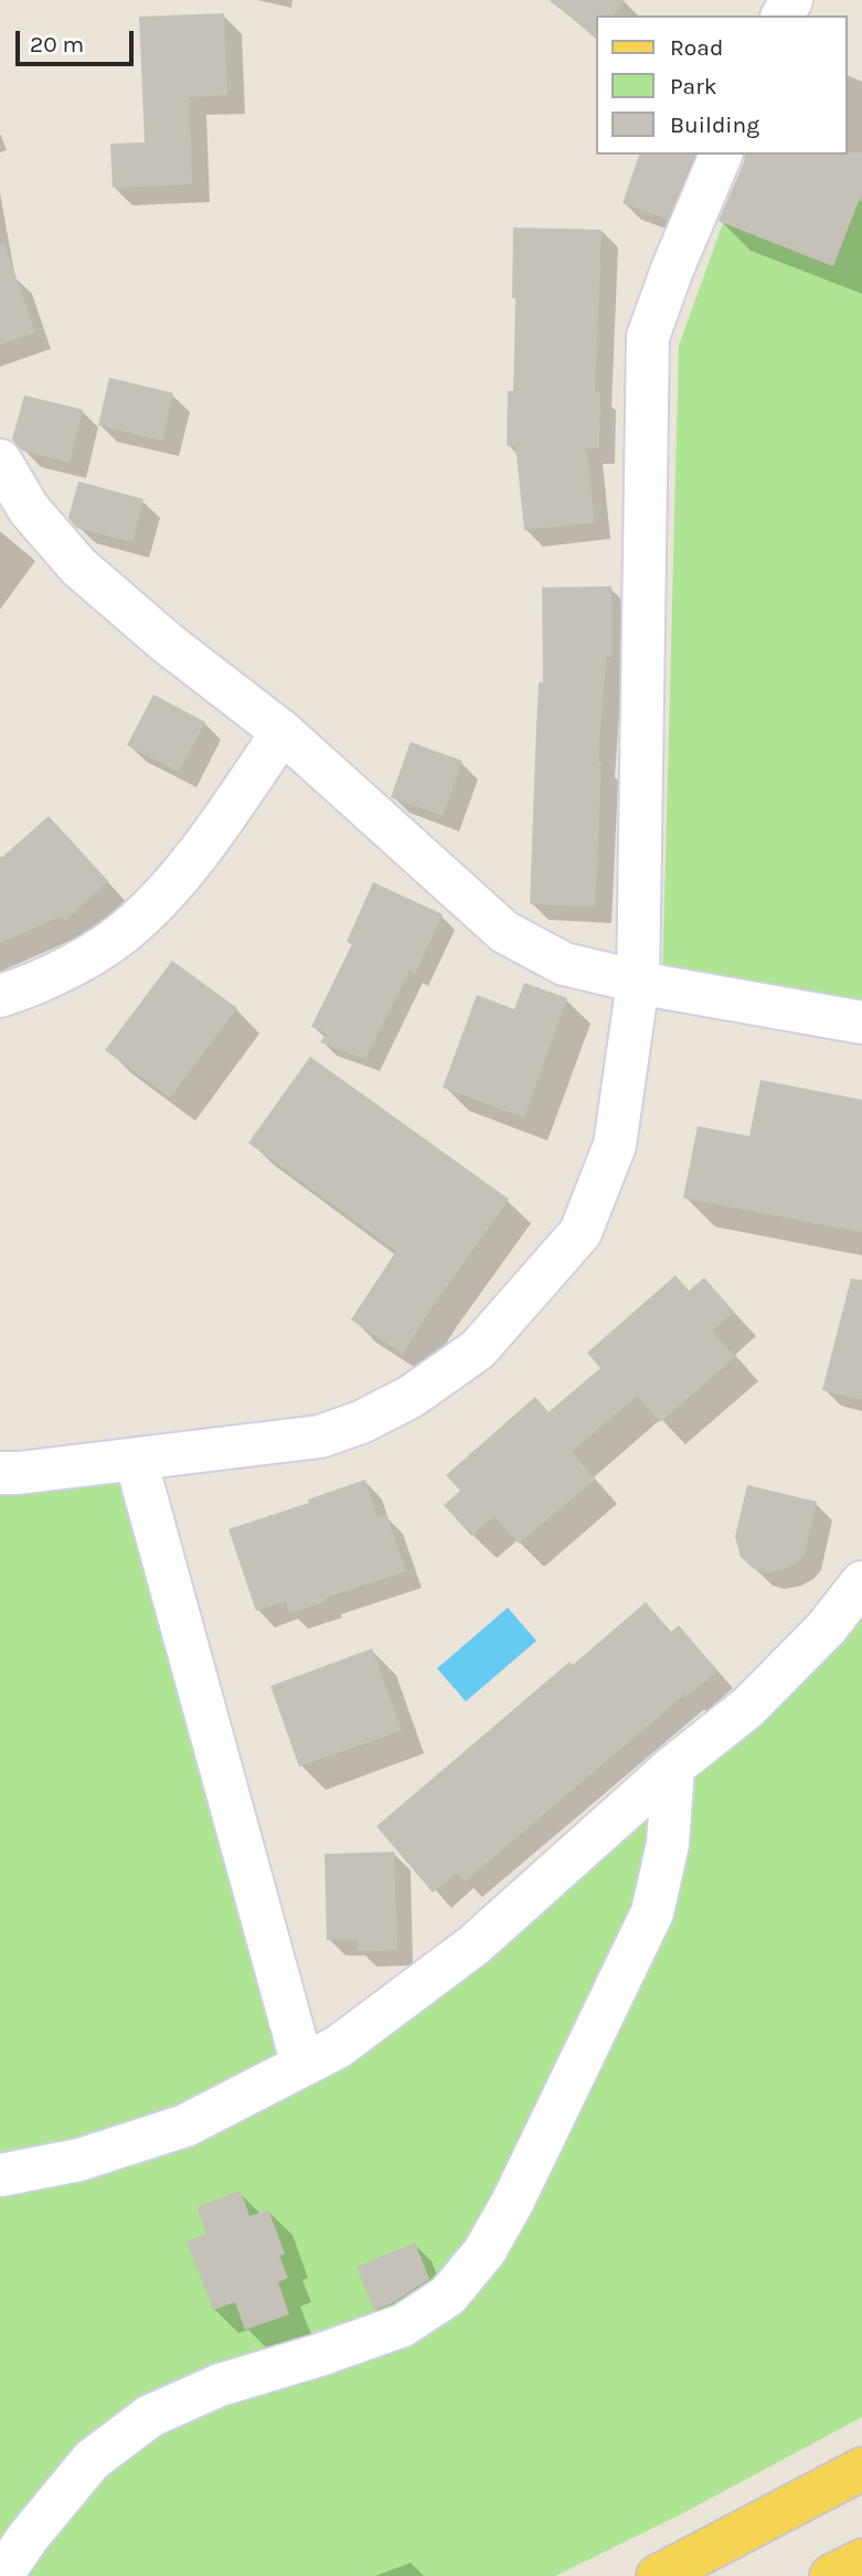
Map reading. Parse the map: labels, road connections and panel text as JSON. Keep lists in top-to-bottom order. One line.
{"legend":["Road","Park","Building"],"scale_bar":"20 m"}
